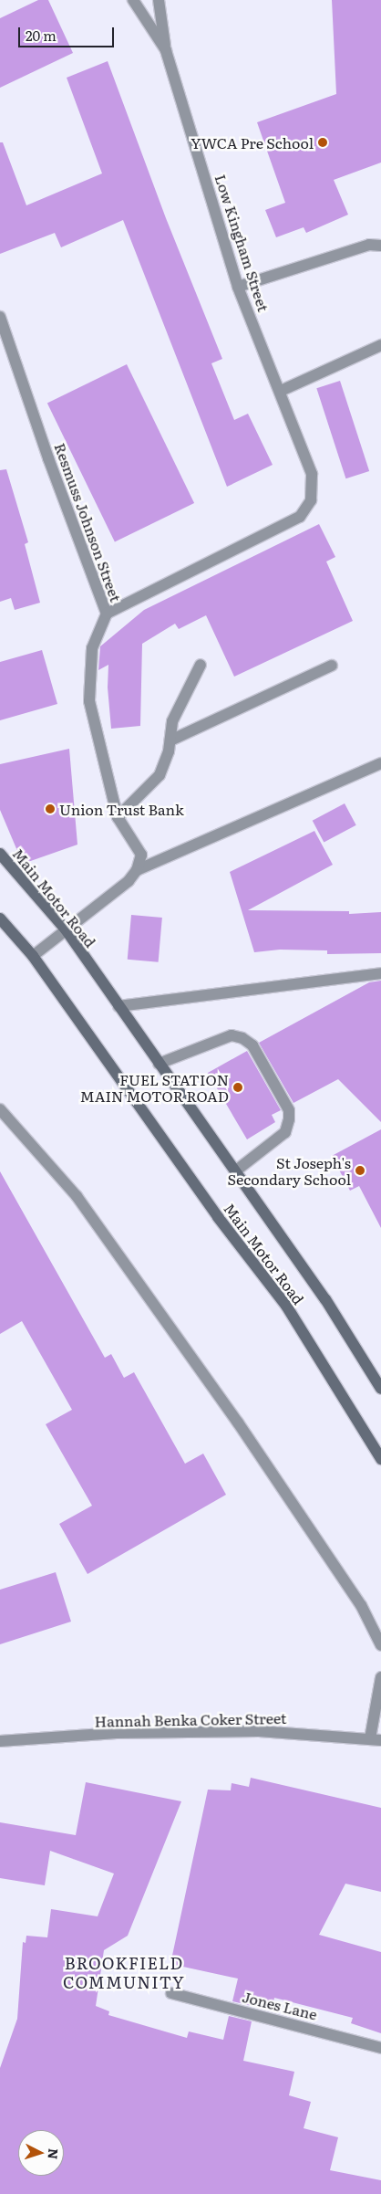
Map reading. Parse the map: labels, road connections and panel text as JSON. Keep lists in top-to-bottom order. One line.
{"streets":{"main road":["Main Motor Road"],"street":["Low Kingham Street","Resmuss Johnson Street","Hannah Benka Coker Street","Jones Lane"]},"crossings":[["Low Kingham Street","Resmuss Johnson Street"]],"districts":["BROOKFIELD COMMUNITY"],"places":["YWCA Pre School","Union Trust Bank","FUEL STATION MAIN MOTOR ROAD","St Joseph's Secondary School"],"scale_bar":"20 m","north":"right"}
